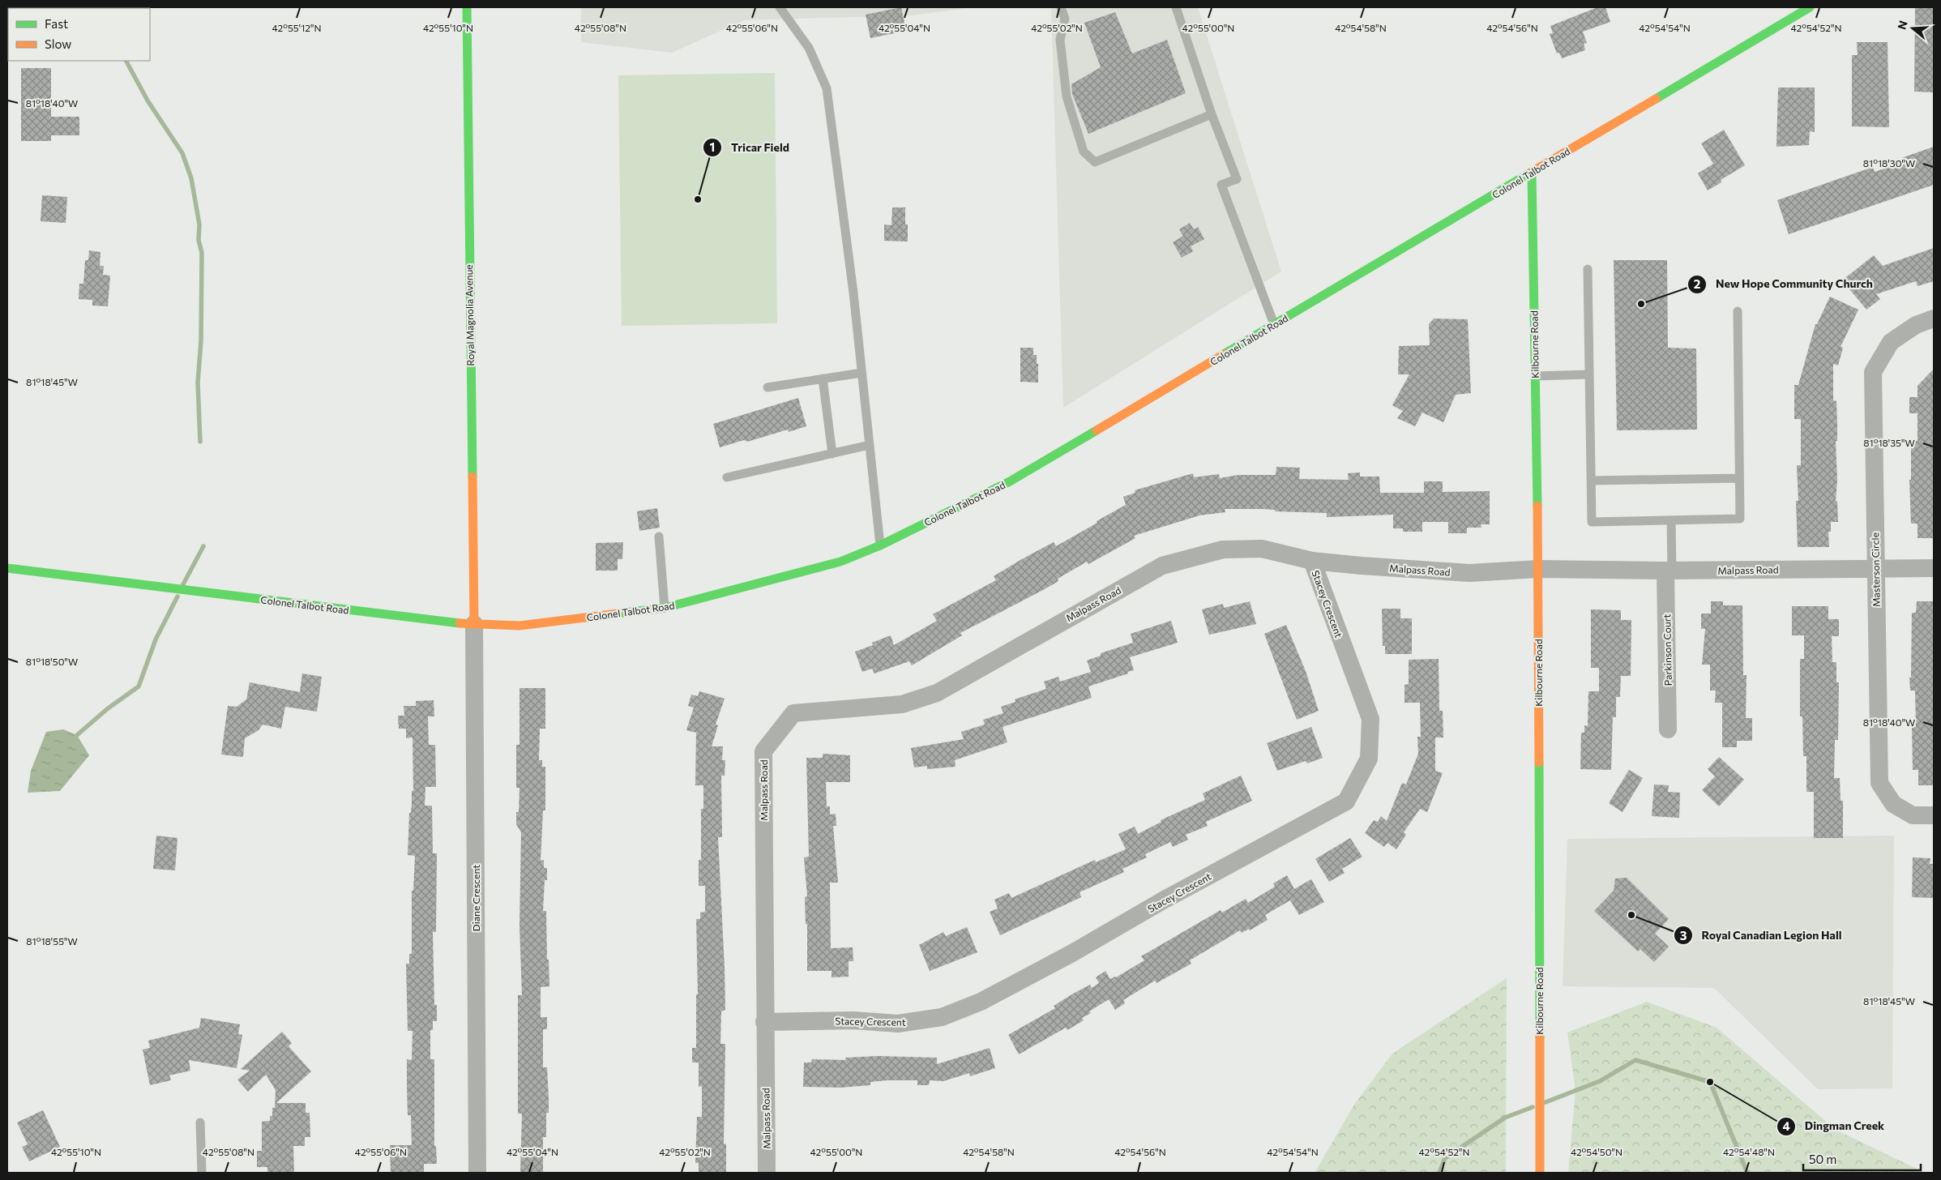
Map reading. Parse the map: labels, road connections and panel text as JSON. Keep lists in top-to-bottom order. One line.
{"streets":{"main road":["Colonel Talbot Road","Royal Magnolia Avenue","Kilbourne Road"],"street":["Malpass Road","Masterson Circle","Stacey Crescent","Parkinson Court","Diane Crescent"]},"crossings":[["Colonel Talbot Road","Royal Magnolia Avenue"],["Colonel Talbot Road","Kilbourne Road"],["Colonel Talbot Road","Diane Crescent"],["Royal Magnolia Avenue","Diane Crescent"],["Kilbourne Road","Malpass Road"],["Malpass Road","Masterson Circle"],["Malpass Road","Stacey Crescent"],["Malpass Road","Parkinson Court"]],"places":["Tricar Field","New Hope Community Church","Royal Canadian Legion Hall","Dingman Creek"],"legend":["Fast","Slow"],"scale_bar":"50 m","north":"left","coordinates":["42°55'12\"N","42°55'10\"N","42°55'08\"N","42°55'06\"N","42°55'04\"N","42°55'02\"N","42°55'00\"N","42°54'58\"N","42°54'56\"N","42°54'54\"N","42°54'52\"N","81°18'40\"W","81°18'30\"W","81°18'45\"W","81°18'35\"W","81°18'50\"W","81°18'55\"W","42°54'50\"N","42°54'48\"N"]}
